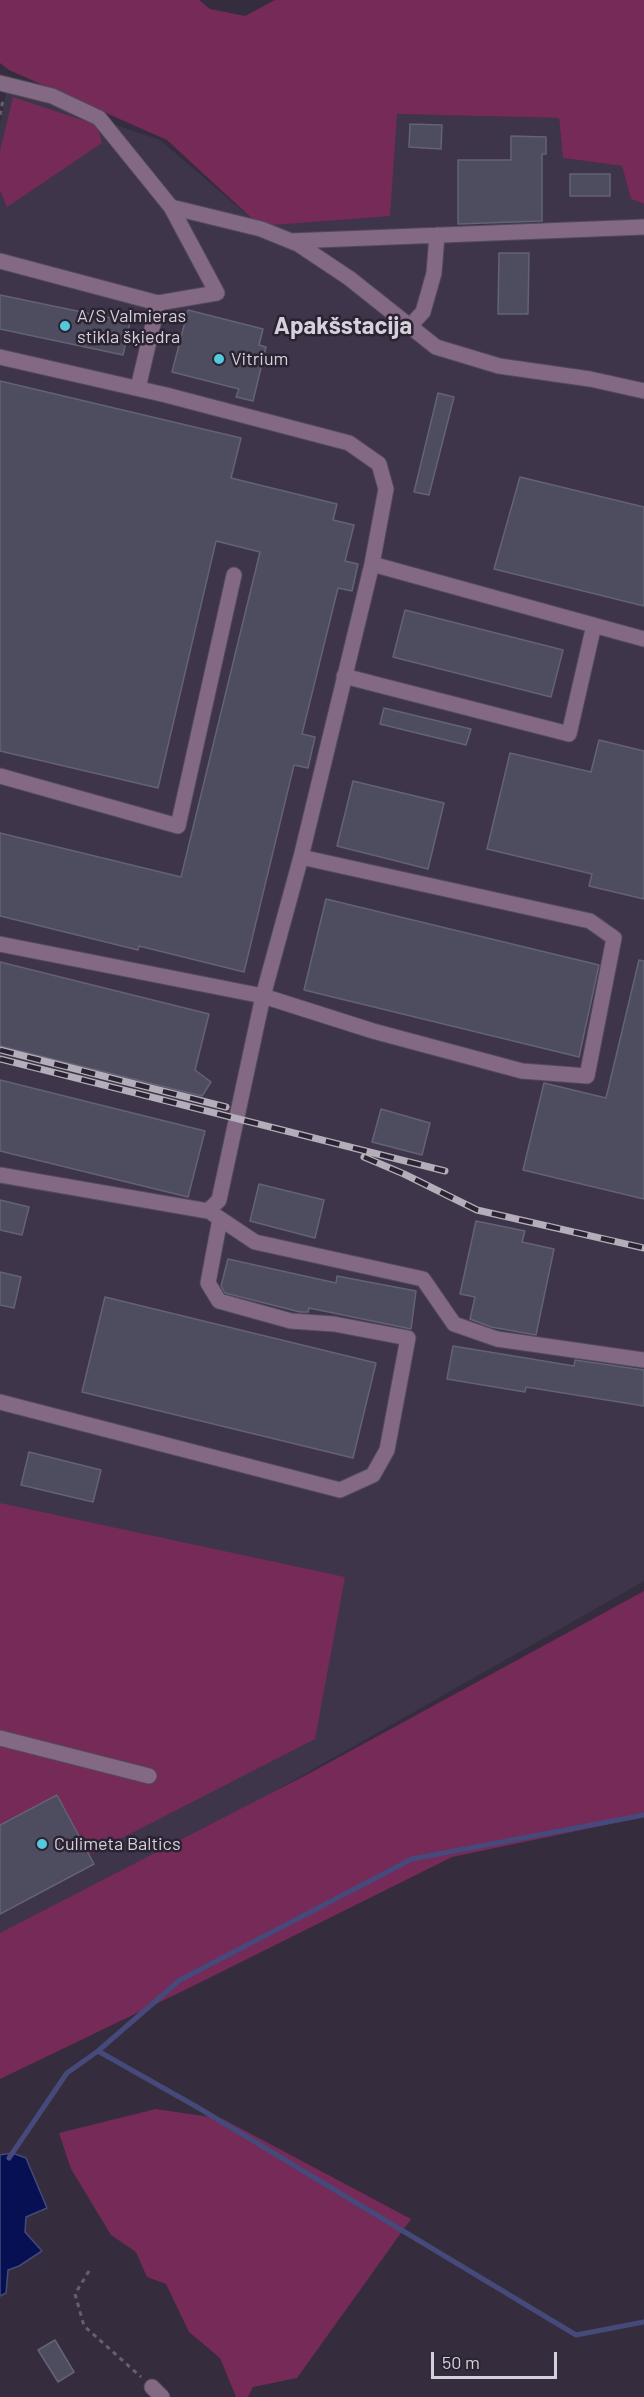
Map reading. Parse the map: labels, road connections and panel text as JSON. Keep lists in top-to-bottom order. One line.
{"districts":["Apakšstacija"],"places":["A/S Valmieras stikla šķiedra","Vitrium","Culimeta Baltics"],"scale_bar":"50 m"}
